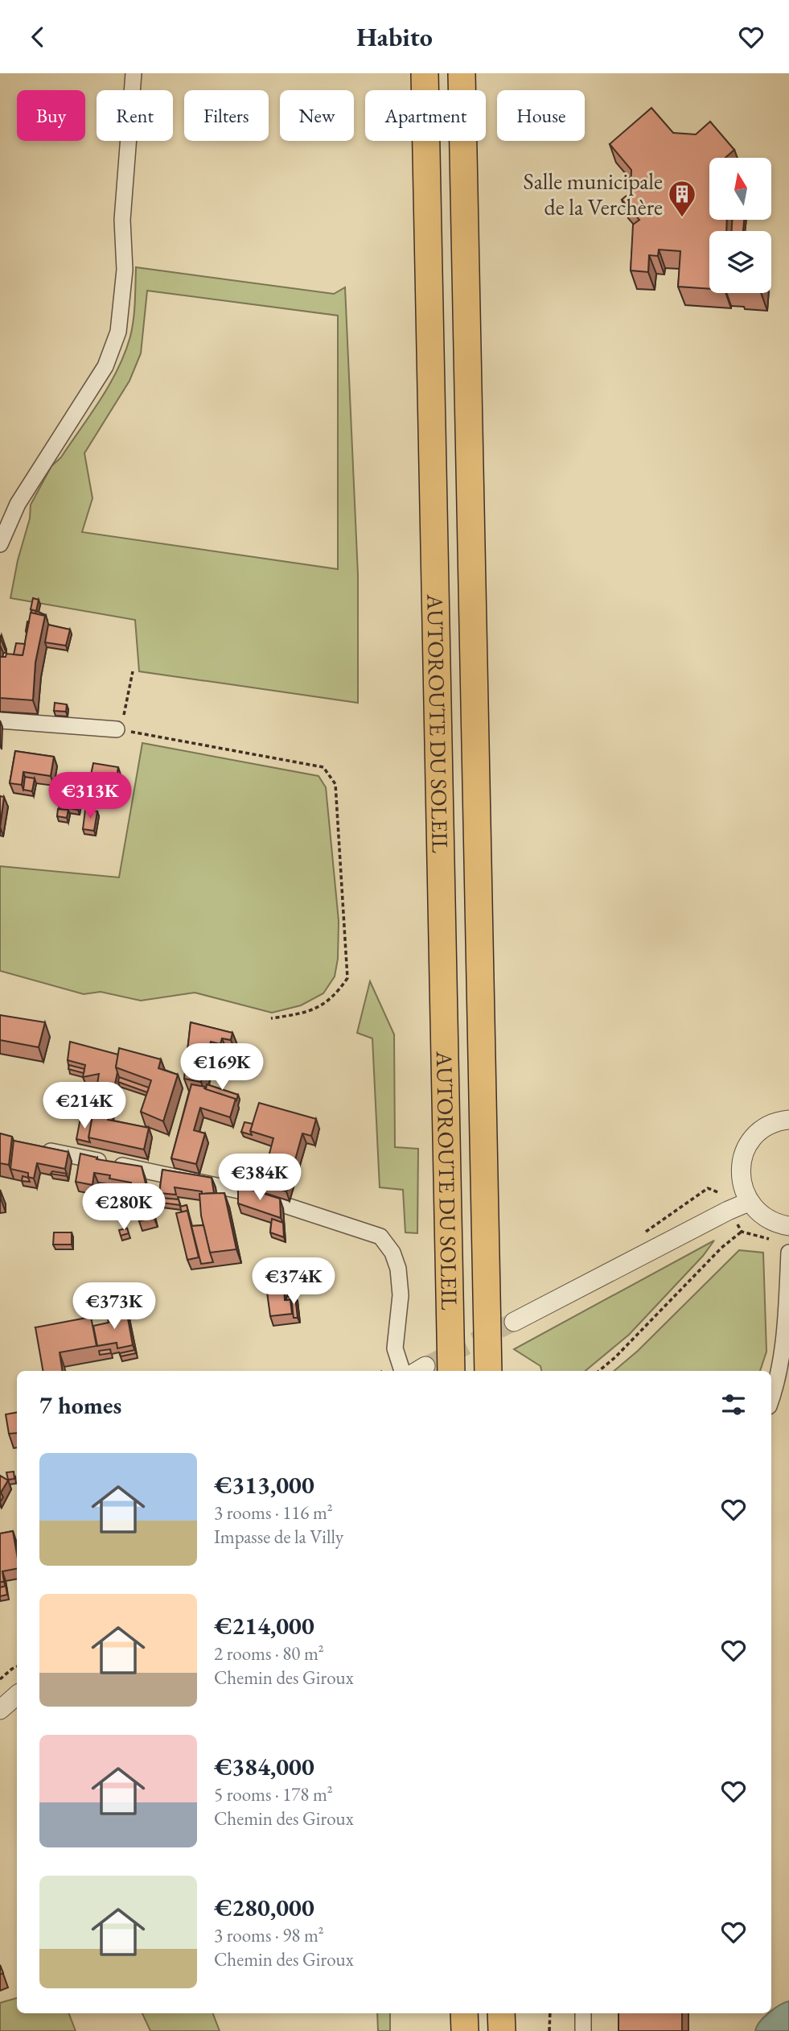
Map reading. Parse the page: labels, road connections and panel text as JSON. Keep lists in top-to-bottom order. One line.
{"streets":{"highway":["AUTOROUTE DU SOLEIL"]},"places":{"building":["Salle municipale de la Verchère"]},"north":"top","page":{"header":"Habito","chip":["Buy","Rent","Filters","New","Apartment","House"],"price":["€313K","€169K","€214K","€384K","€280K","€374K","€373K"],"heading":"7 homes","list":[{"name":"€313,000","note":"3 rooms · 116 m² · Impasse de la Villy"},{"name":"€214,000","note":"2 rooms · 80 m² · Chemin des Giroux"},{"name":"€384,000","note":"5 rooms · 178 m² · Chemin des Giroux"},{"name":"€280,000","note":"3 rooms · 98 m² · Chemin des Giroux"}]}}
